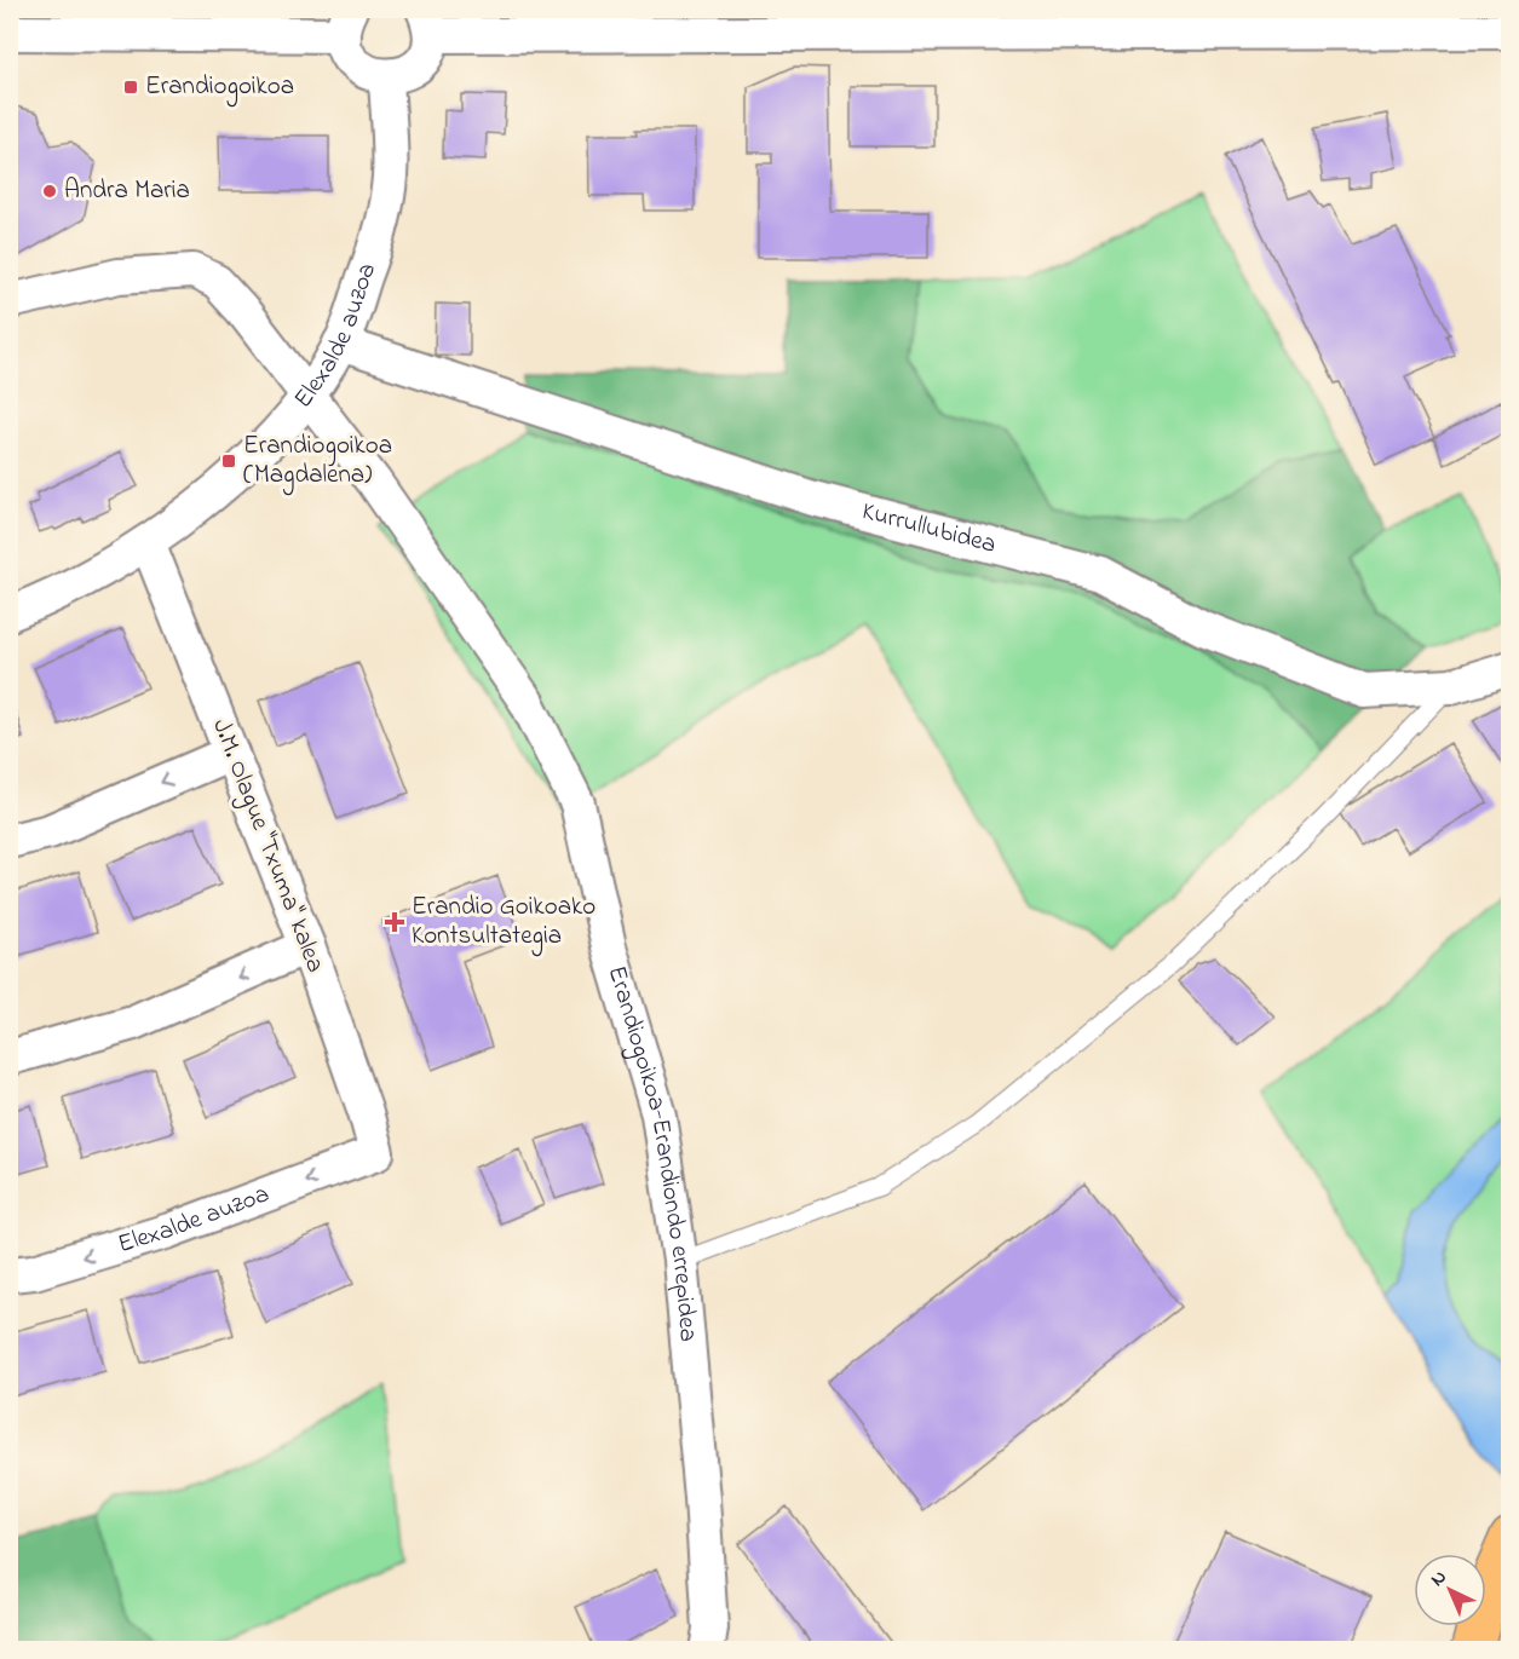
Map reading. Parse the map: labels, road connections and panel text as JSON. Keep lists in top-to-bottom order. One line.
{"streets":{"street":["Elexalde auzoa","Kurrullubidea","J.M. Olague \"Txuma\" kalea","Erandiogoikoa-Erandiondo errepidea"]},"crossings":[["Elexalde auzoa","Kurrullubidea"],["Elexalde auzoa","J.M. Olague \"Txuma\" kalea"],["Elexalde auzoa","Erandiogoikoa-Erandiondo errepidea"]],"places":{"transit":["Erandiogoikoa","Erandiogoikoa (Magdalena)"],"other":["Andra Maria"],"health":["Erandio Goikoako Kontsultategia"]},"north":"top left"}
